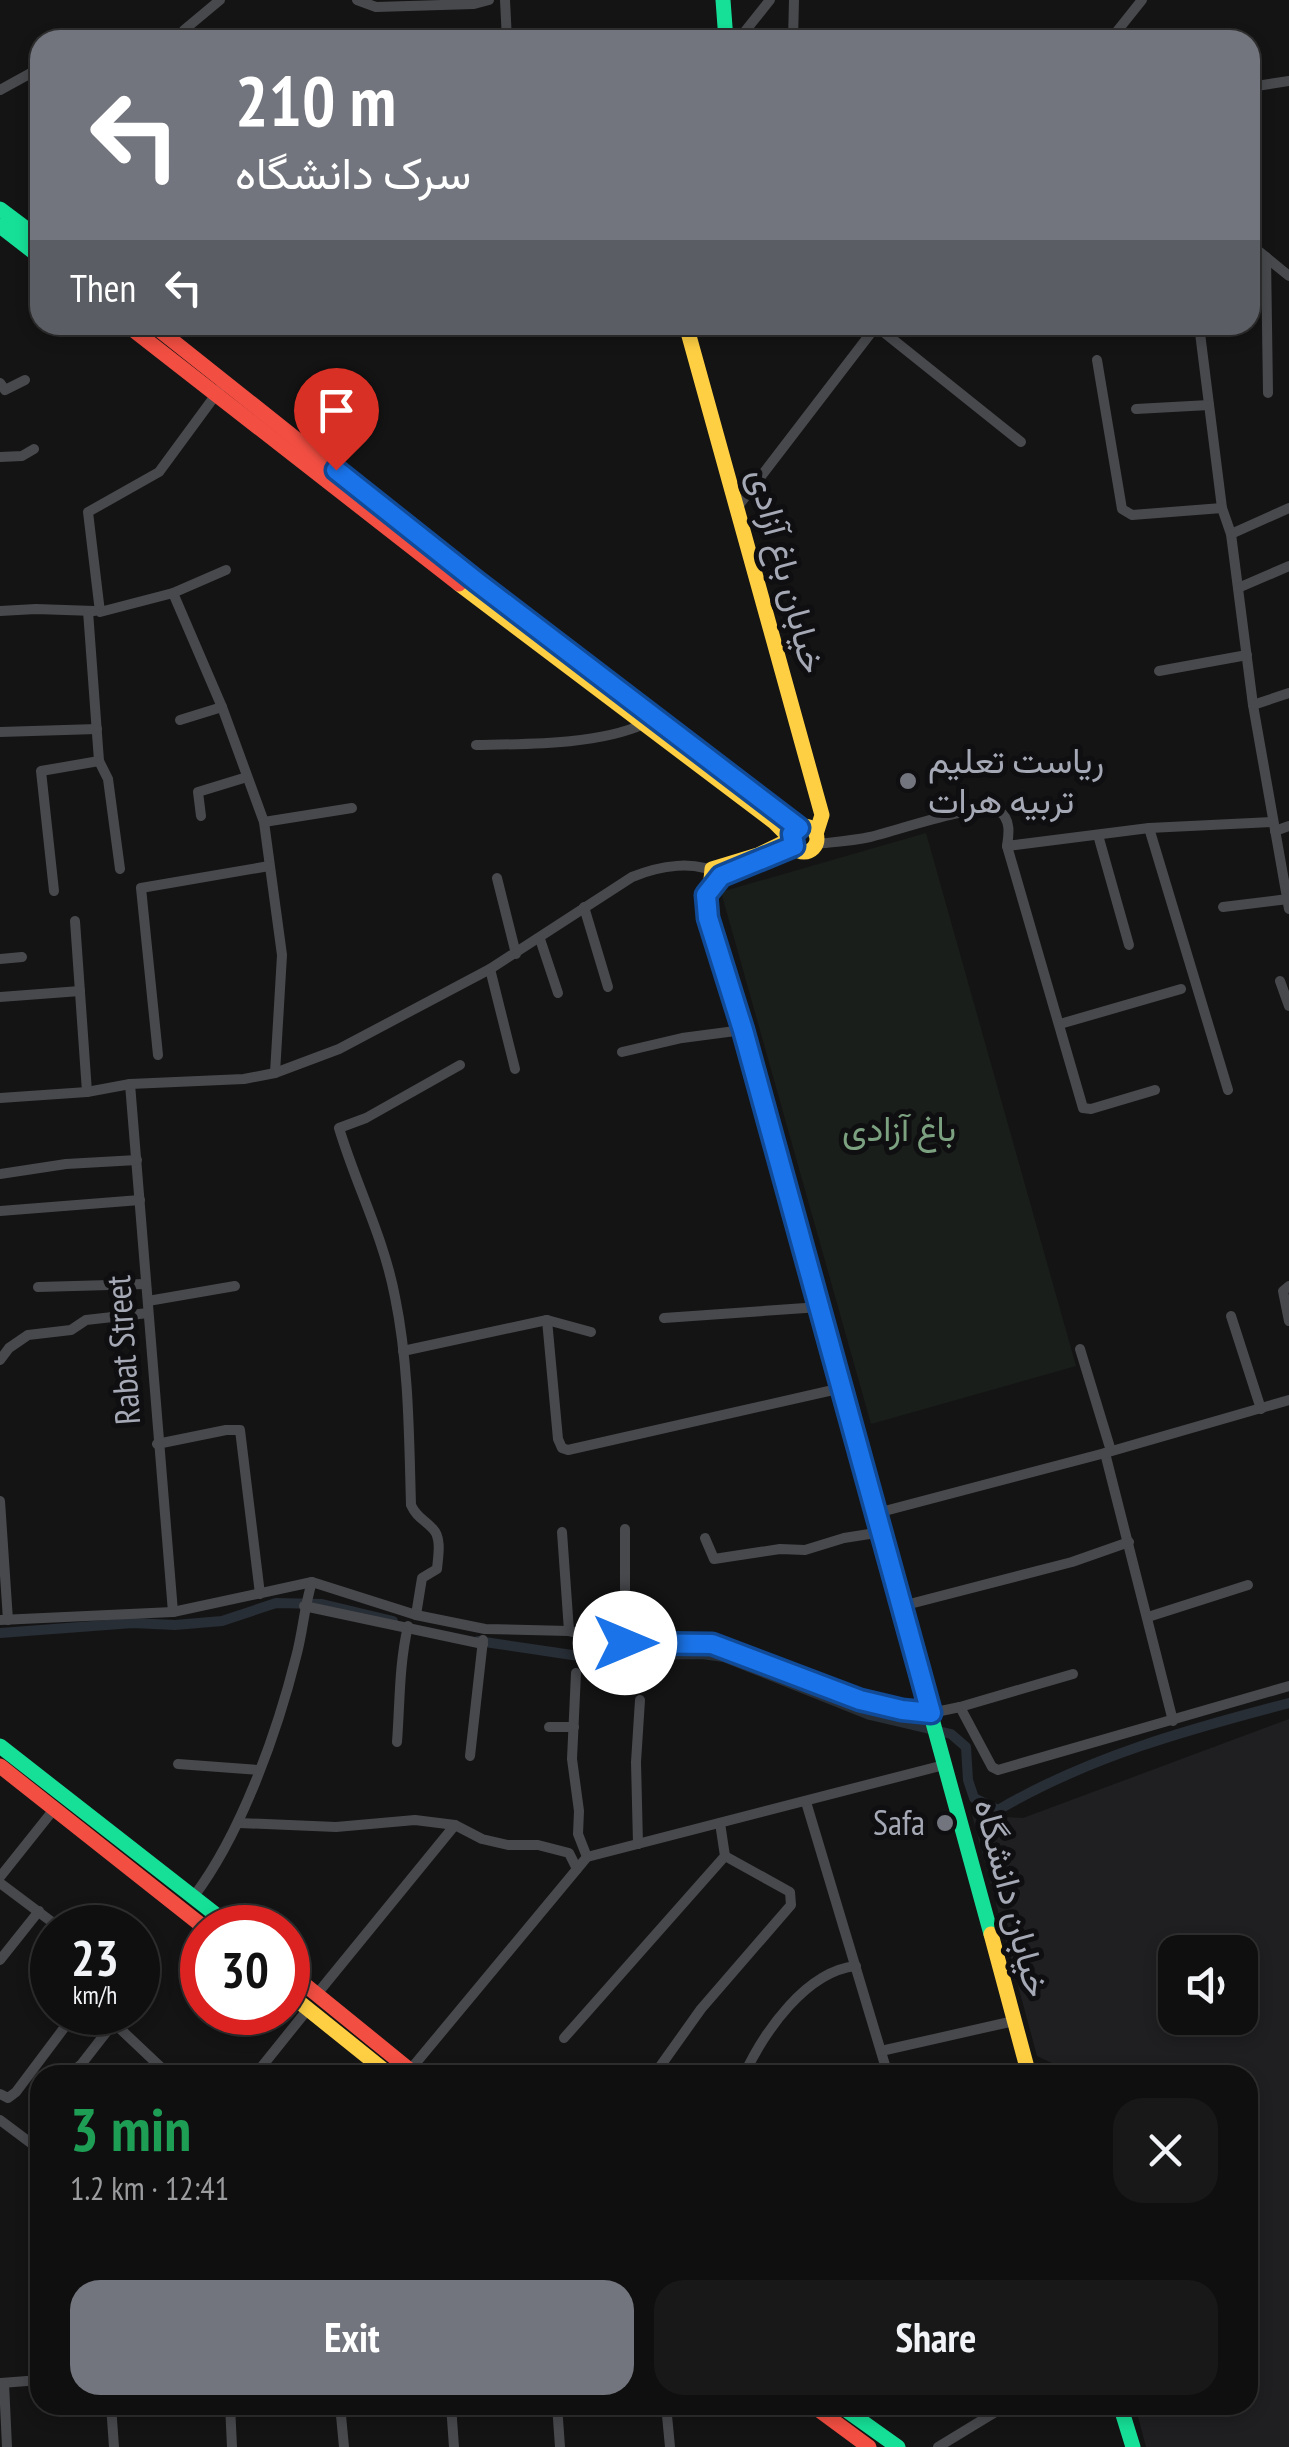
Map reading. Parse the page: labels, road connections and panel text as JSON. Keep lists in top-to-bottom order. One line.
{"streets":{"main road":["خیابان باغ آزادی","خیابان دانشگاه"],"street":["Rabat Street"]},"parks":["باغ آزادی"],"places":["ریاست تعلیم تربیه هرات","Safa"],"page":{"turn":["210 m","سرک دانشگاه"],"then":"Then","speed":"23 km/h","limit":"30","heading":["3 min","1.2 km · 12:41"],"buttons":["Exit","Share"]}}
